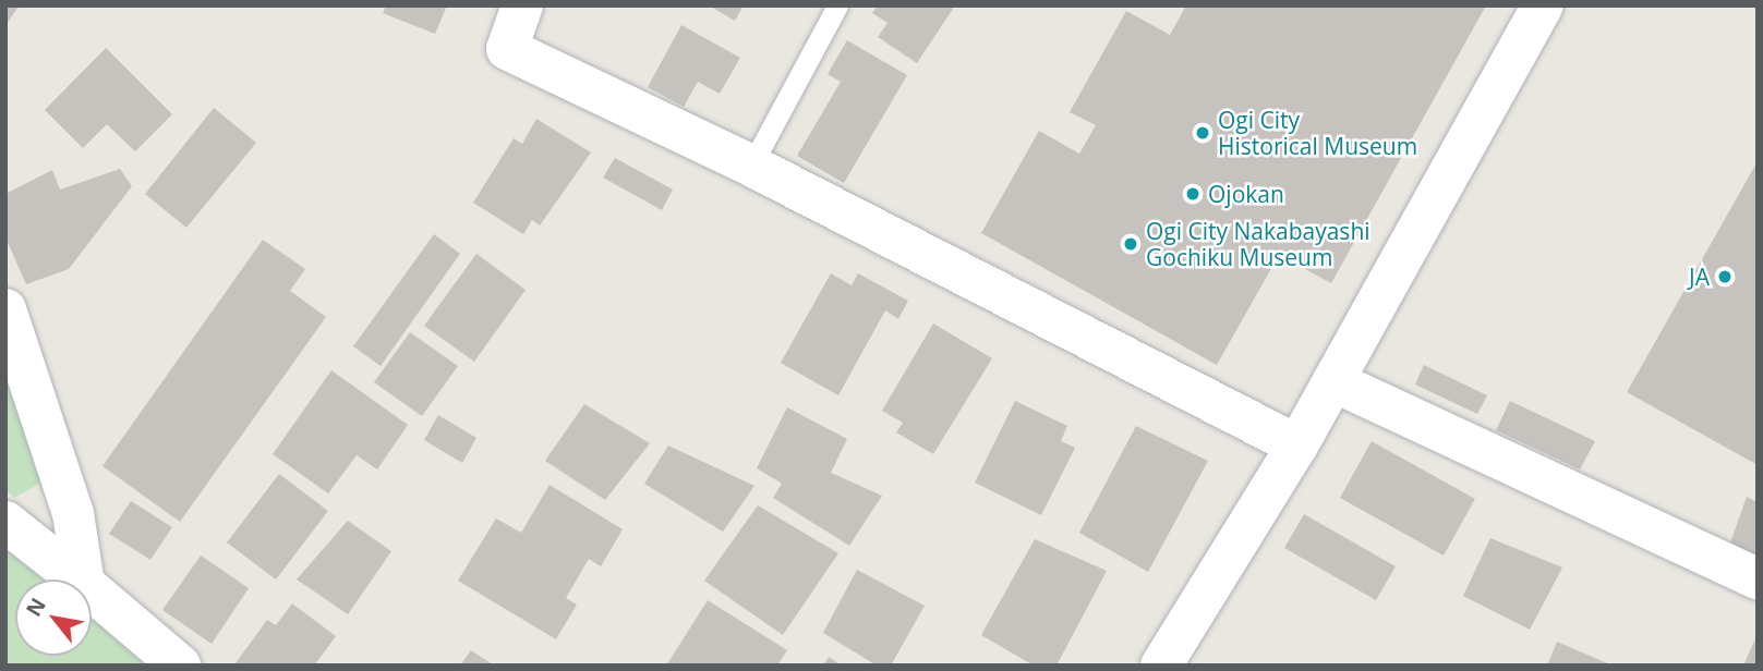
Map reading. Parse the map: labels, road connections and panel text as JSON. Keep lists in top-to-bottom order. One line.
{"places":["Ogi City Historical Museum","Ojokan","Ogi City Nakabayashi Gochiku Museum","JA"],"north":"top left"}
